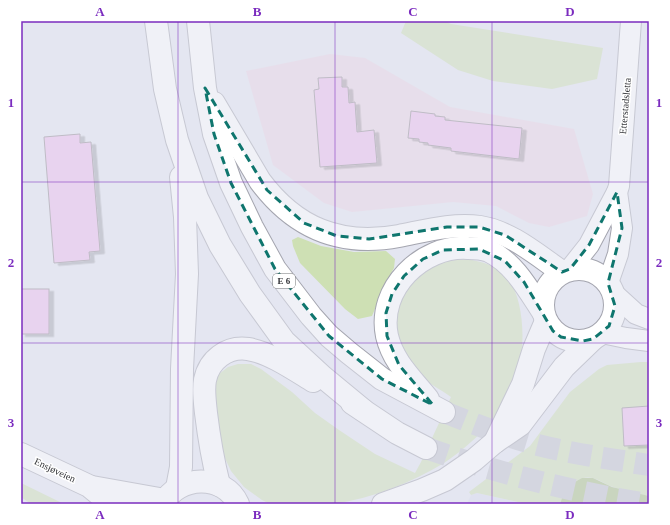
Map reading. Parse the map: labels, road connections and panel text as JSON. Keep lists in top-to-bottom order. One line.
{"streets":{"main road":["E 6","Ensjøveien"],"street":["Etterstadsletta"]},"crossings":[["Etterstadsletta","E 6"]],"grid":{"columns":["A","B","C","D"],"rows":["1","2","3"]}}
